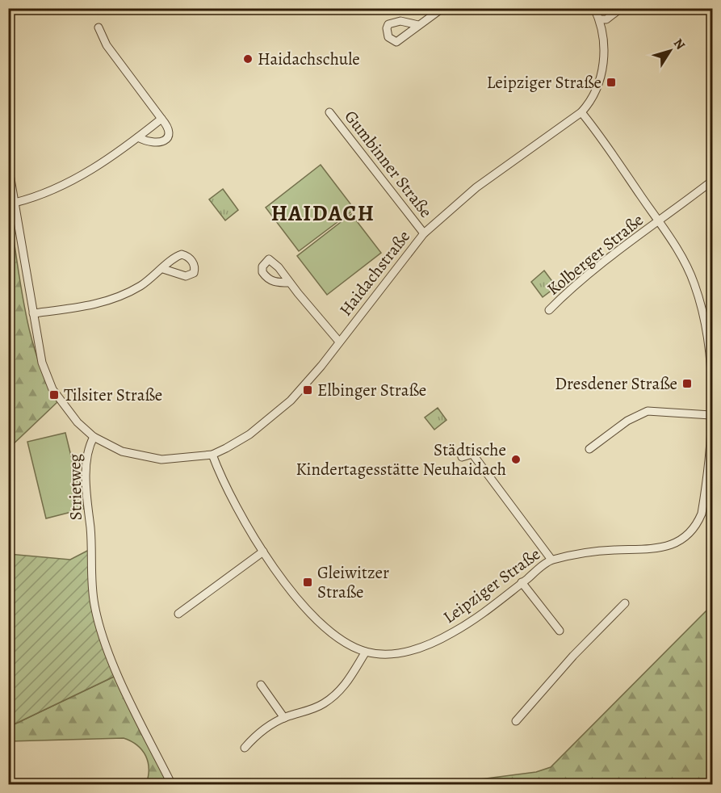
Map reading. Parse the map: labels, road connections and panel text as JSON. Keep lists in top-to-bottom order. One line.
{"streets":{"street":["Gumbinner Straße","Kolberger Straße","Haidachstraße","Strietweg","Leipziger Straße"]},"crossings":[["Gumbinner Straße","Haidachstraße"],["Kolberger Straße","Leipziger Straße"],["Haidachstraße","Strietweg"],["Haidachstraße","Leipziger Straße"]],"districts":["HAIDACH"],"places":{"other":["Haidachschule","Städtische Kindertagesstätte Neuhaidach"],"transit":["Leipziger Straße","Dresdener Straße","Elbinger Straße","Tilsiter Straße","Gleiwitzer Straße"]},"north":"top right"}
